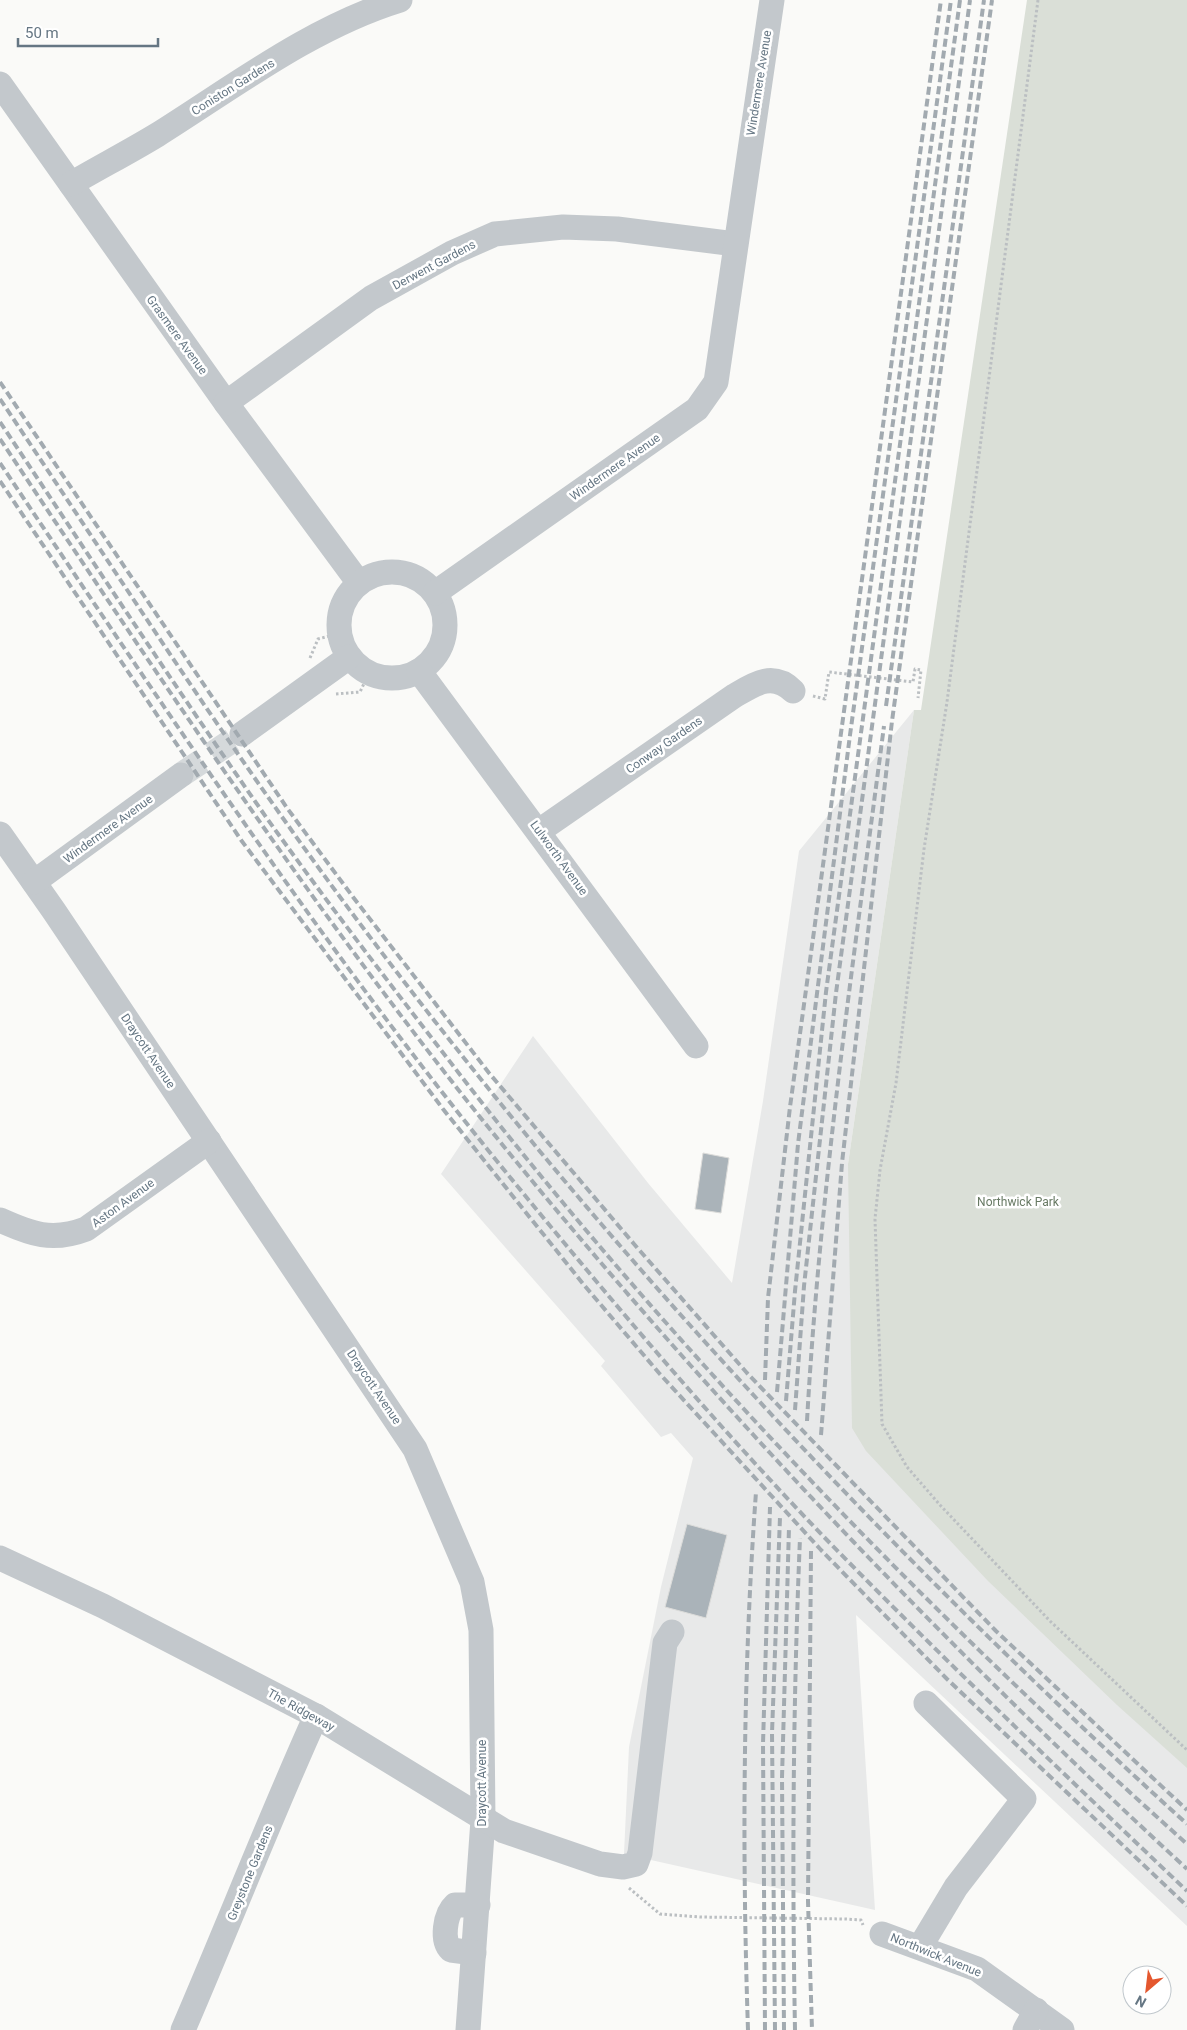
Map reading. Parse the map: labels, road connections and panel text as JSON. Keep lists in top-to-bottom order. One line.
{"streets":{"street":["Windermere Avenue","Coniston Gardens","Derwent Gardens","Grasmere Avenue","Conway Gardens","Lulworth Avenue","Draycott Avenue","Aston Avenue","The Ridgeway","Greystone Gardens","Northwick Avenue"]},"crossings":[["Windermere Avenue","Derwent Gardens"],["Windermere Avenue","Grasmere Avenue"],["Windermere Avenue","Lulworth Avenue"],["Windermere Avenue","Draycott Avenue"],["Coniston Gardens","Grasmere Avenue"],["Derwent Gardens","Grasmere Avenue"],["Grasmere Avenue","Lulworth Avenue"],["Conway Gardens","Lulworth Avenue"],["Draycott Avenue","Aston Avenue"],["Draycott Avenue","The Ridgeway"],["The Ridgeway","Greystone Gardens"]],"parks":["Northwick Park"],"scale_bar":"50 m","north":"bottom left"}
